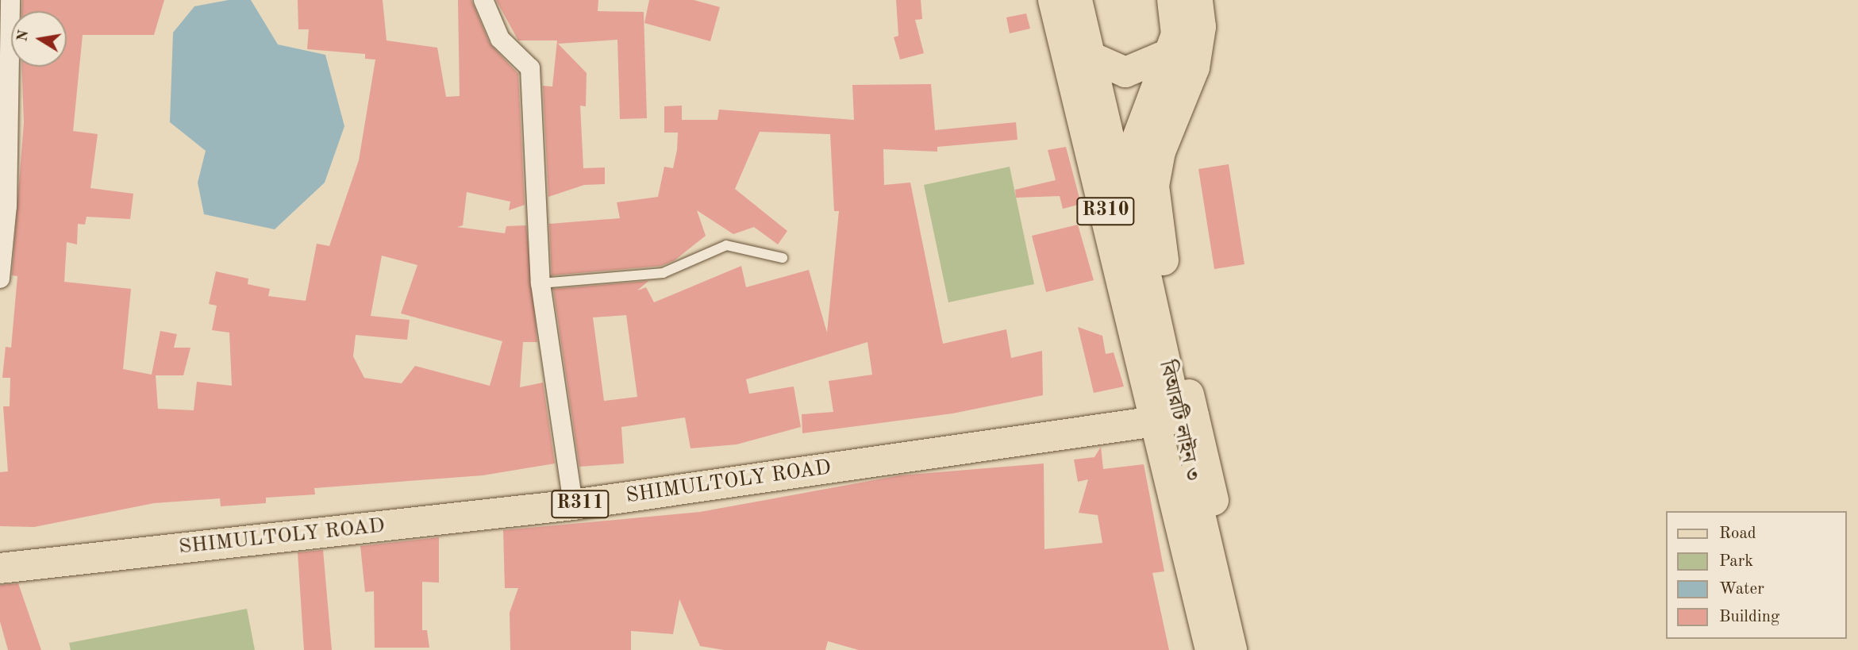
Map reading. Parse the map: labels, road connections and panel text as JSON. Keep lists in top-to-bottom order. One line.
{"streets":{"main road":["R310","বিআরটি লাইন ৩","SHIMULTOLY ROAD","R311"]},"crossings":[["R310","বিআরটি লাইন ৩"],["R310","SHIMULTOLY ROAD"],["বিআরটি লাইন ৩","SHIMULTOLY ROAD"]],"legend":["Road","Park","Water","Building"],"north":"left"}
